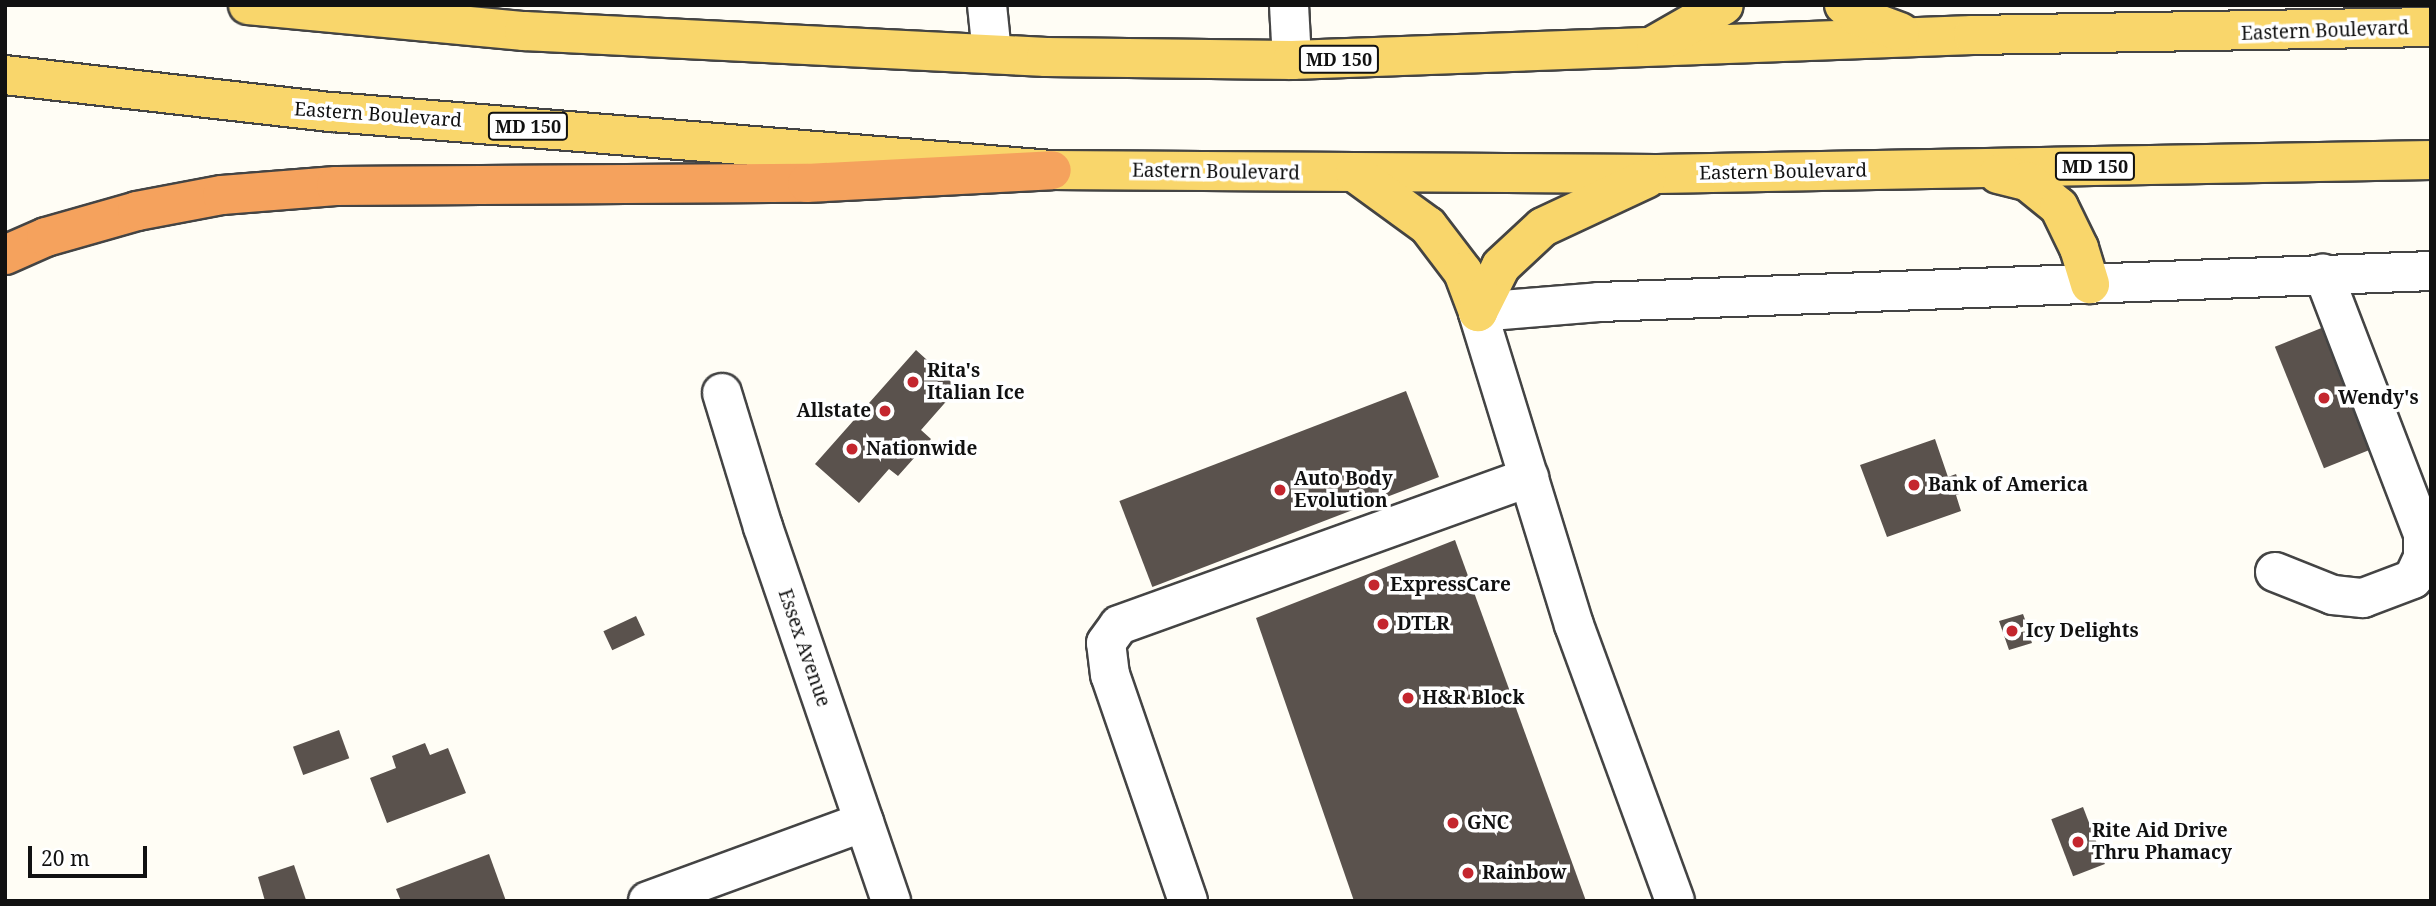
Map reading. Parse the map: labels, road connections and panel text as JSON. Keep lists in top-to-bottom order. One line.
{"streets":{"main road":["Eastern Boulevard","MD 150"],"street":["Essex Avenue"]},"places":["Rita's Italian Ice","Wendy's","Allstate","Nationwide","Bank of America","Auto Body Evolution","ExpressCare","DTLR","Icy Delights","H&R Block","GNC","Rite Aid Drive Thru Phamacy","Rainbow"],"scale_bar":"20 m"}
